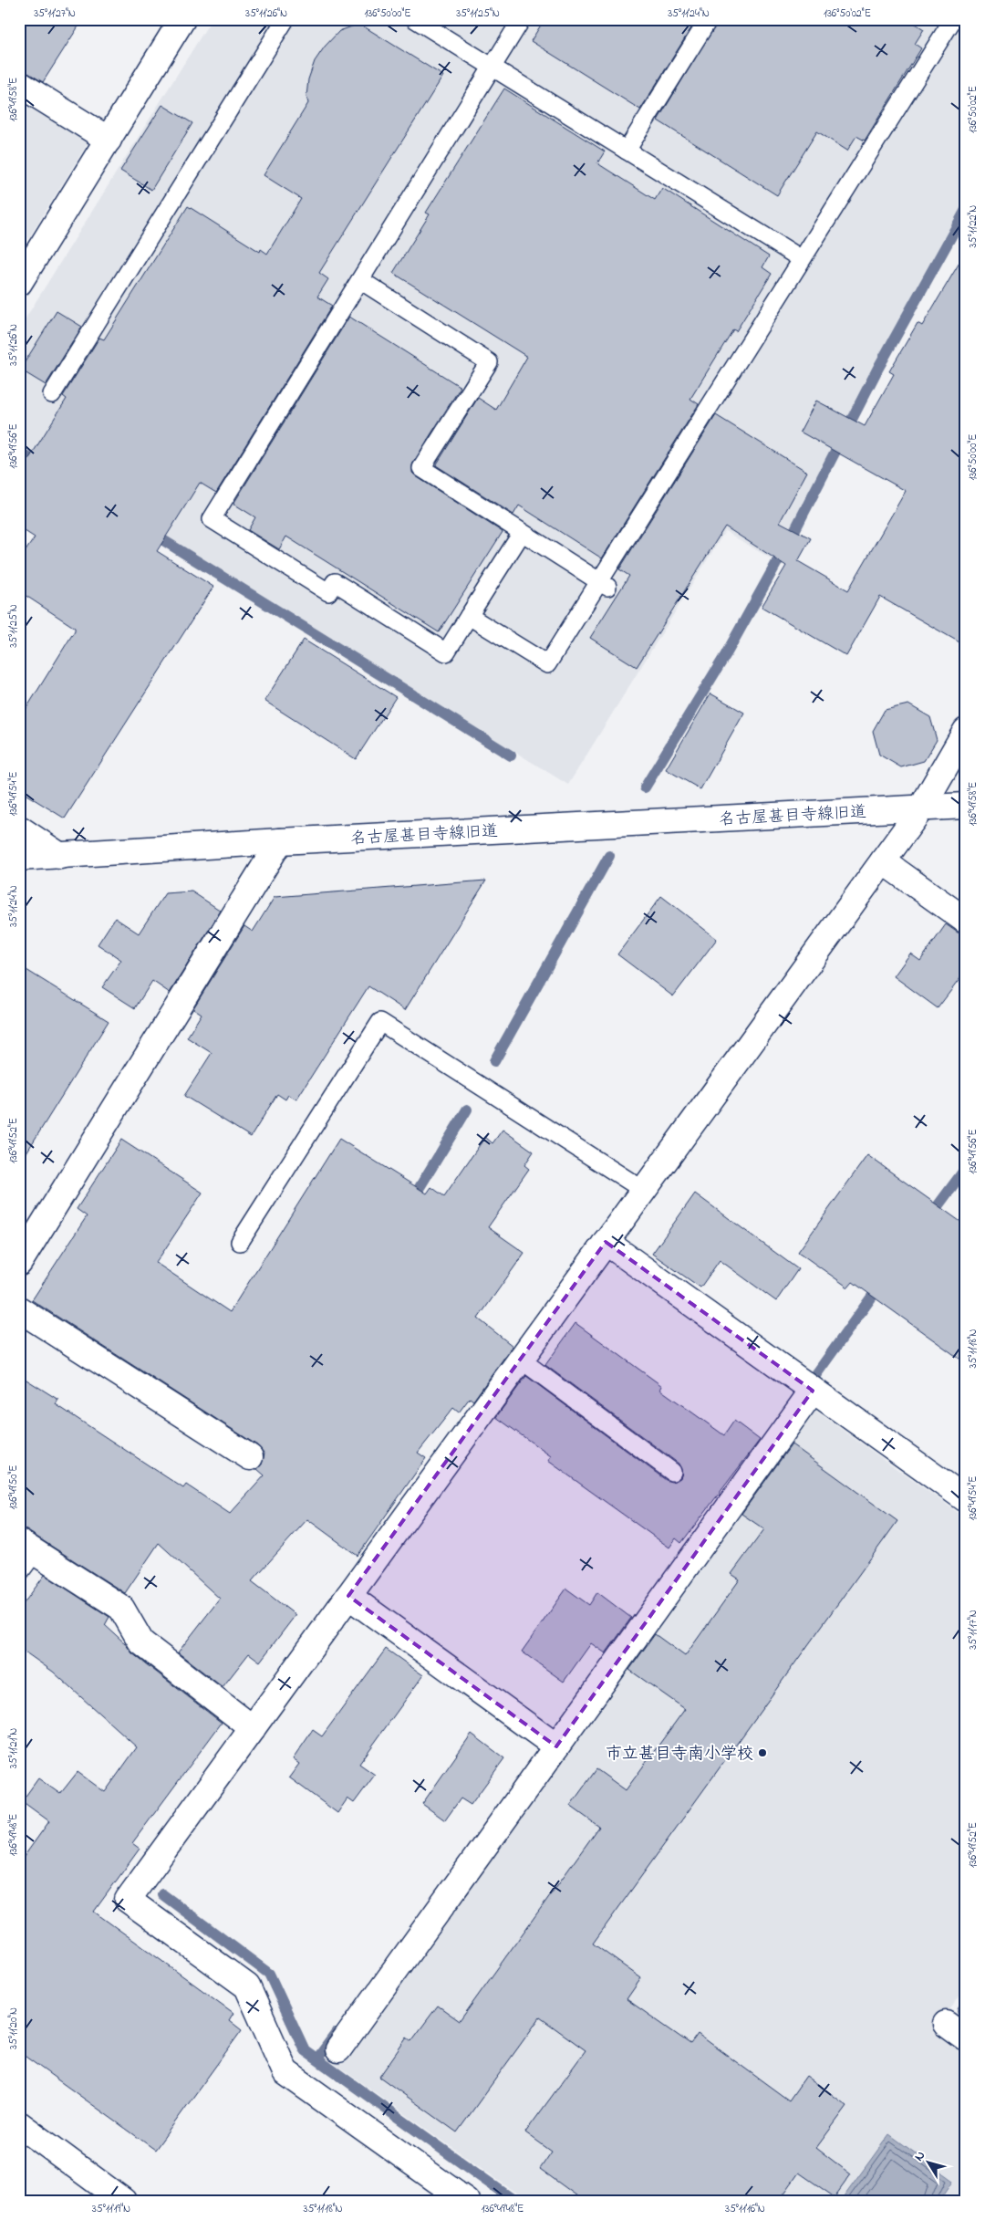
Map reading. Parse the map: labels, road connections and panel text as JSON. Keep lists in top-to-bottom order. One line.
{"streets":{"street":["名古屋甚目寺線旧道"]},"places":["市立甚目寺南小学校"],"north":"top left","coordinates":["35°11'27\"N","35°11'26\"N","136°50'00\"E","35°11'25\"N","35°11'24\"N","136°50'02\"E","136°49'58\"E","35°11'22\"N","136°49'56\"E","136°49'54\"E","136°49'52\"E","35°11'18\"N","136°49'50\"E","35°11'17\"N","35°11'21\"N","136°49'48\"E","35°11'20\"N","35°11'19\"N","35°11'16\"N"]}
